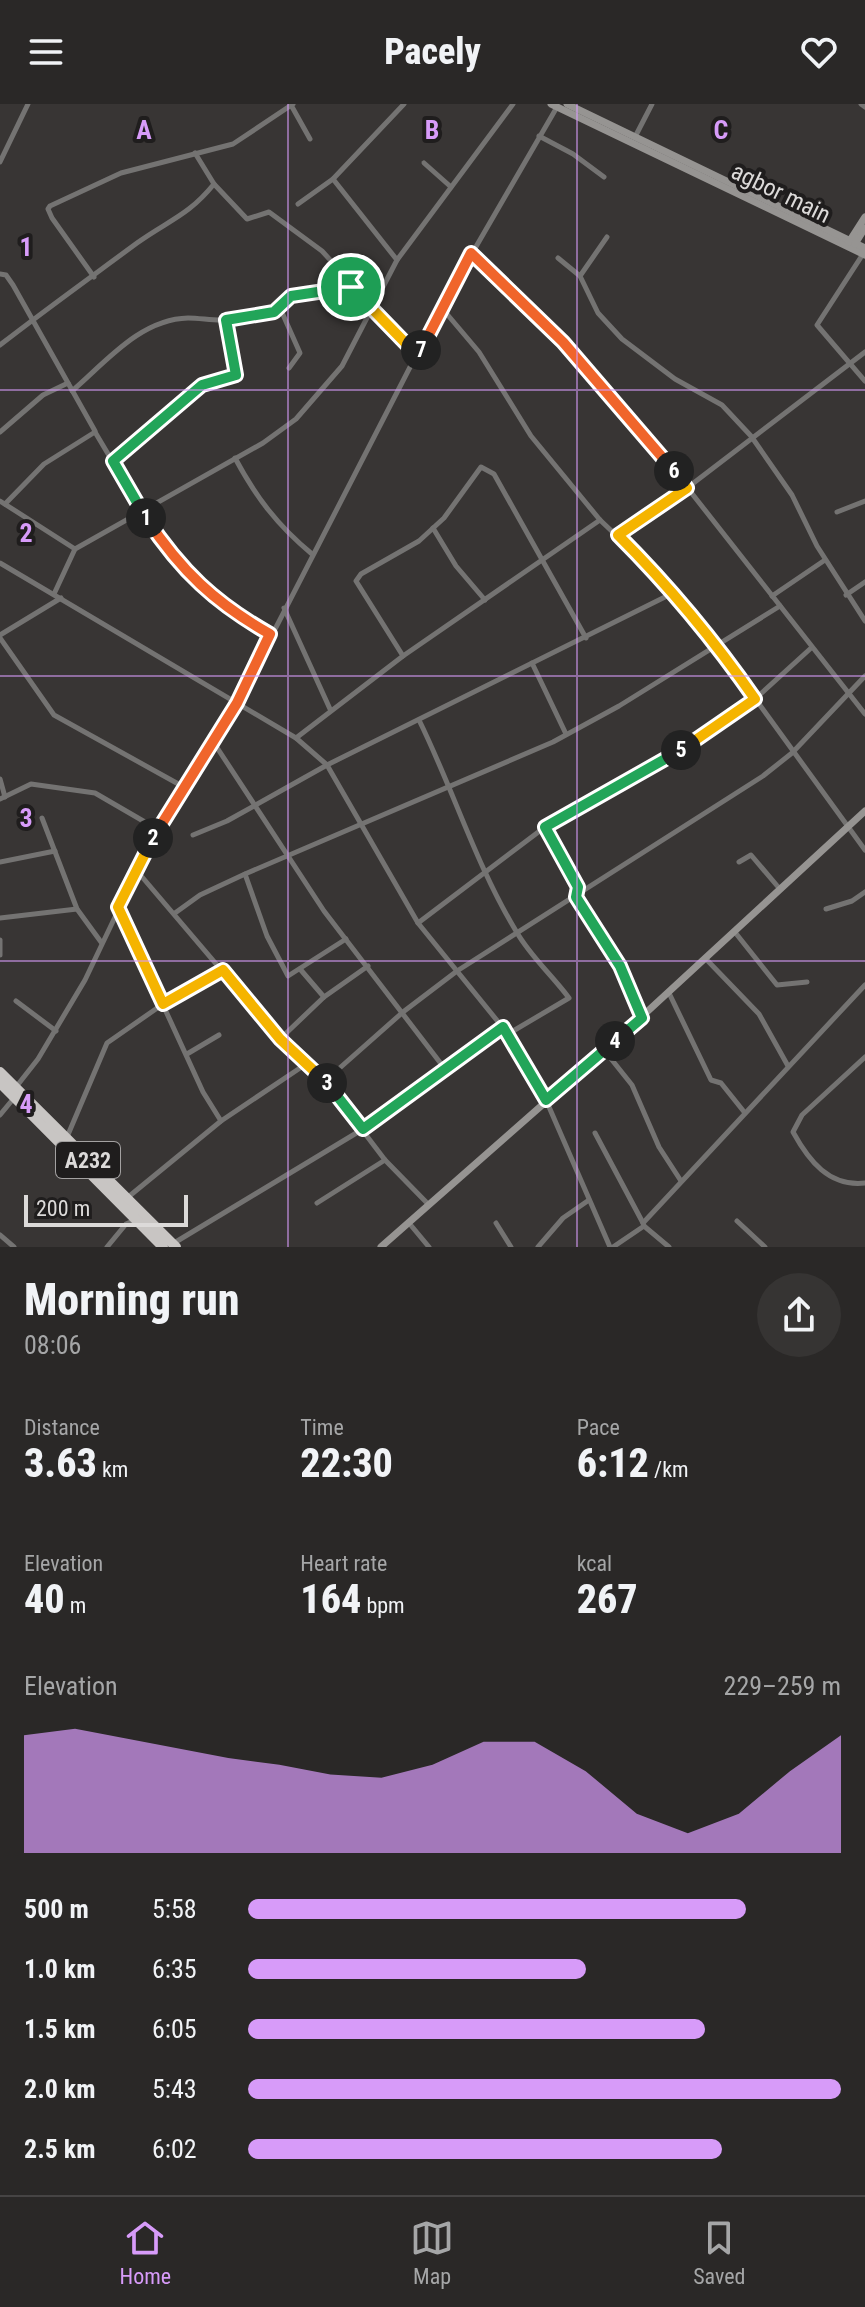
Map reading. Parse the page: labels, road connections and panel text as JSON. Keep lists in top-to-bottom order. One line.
{"streets":{"highway":["A232"],"street":["agbor main"]},"scale_bar":"200 m","page":{"header":"Pacely","pins":["7","6","1","5","2","4","3"],"scale":"200 m","heading":["Morning run","08:06"],"stats":[["Distance","3.63 km"],["Time","22:30"],["Pace","6:12 /km"],["Elevation","40 m"],["Heart rate","164 bpm"],["kcal","267"]],"chart":["Elevation","229–259 m"],"list":[{"name":"500 m","note":"5:58"},{"name":"1.0 km","note":"6:35"},{"name":"1.5 km","note":"6:05"},{"name":"2.0 km","note":"5:43"},{"name":"2.5 km","note":"6:02"}],"tabs":["Home","Map","Saved"]},"grid":{"columns":["A","B","C"],"rows":["1","2","3","4"]}}
